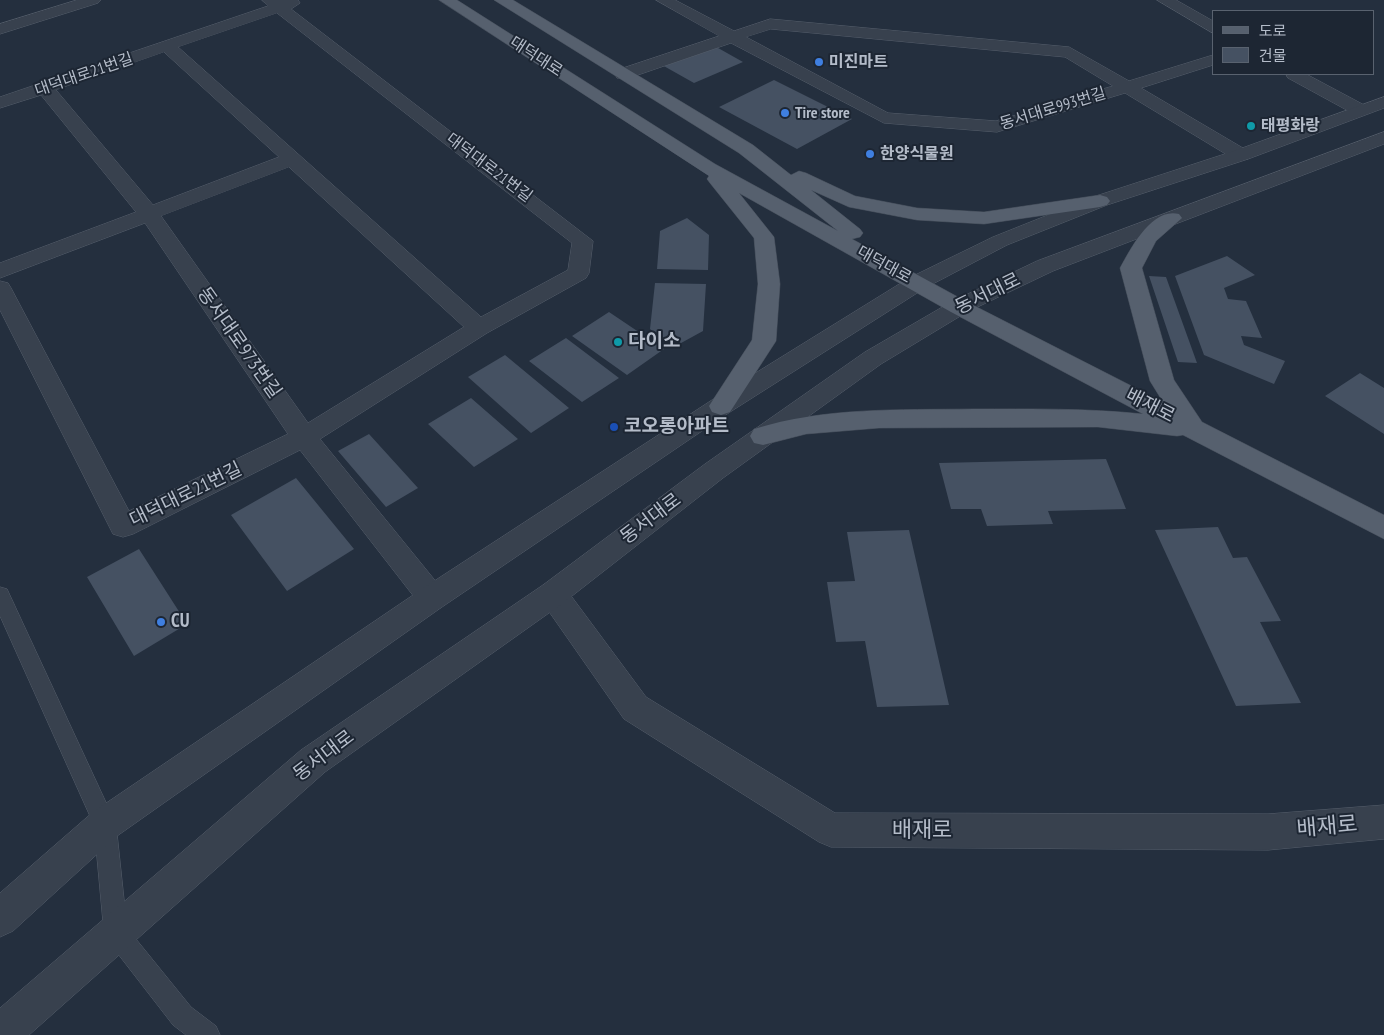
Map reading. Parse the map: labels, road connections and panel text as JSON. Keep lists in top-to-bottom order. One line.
{"streets":{"main road":["대덕대로","배재로"],"street":["대덕대로21번길","동서대로993번길","동서대로","동서대로973번길"]},"crossings":[["대덕대로","동서대로993번길"],["대덕대로","배재로"],["대덕대로21번길","동서대로973번길"],["동서대로","배재로"]],"places":["미진마트","Tire store","태평화랑","한양식물원","다이소","코오롱아파트","CU"],"legend":["도로","건물"]}
